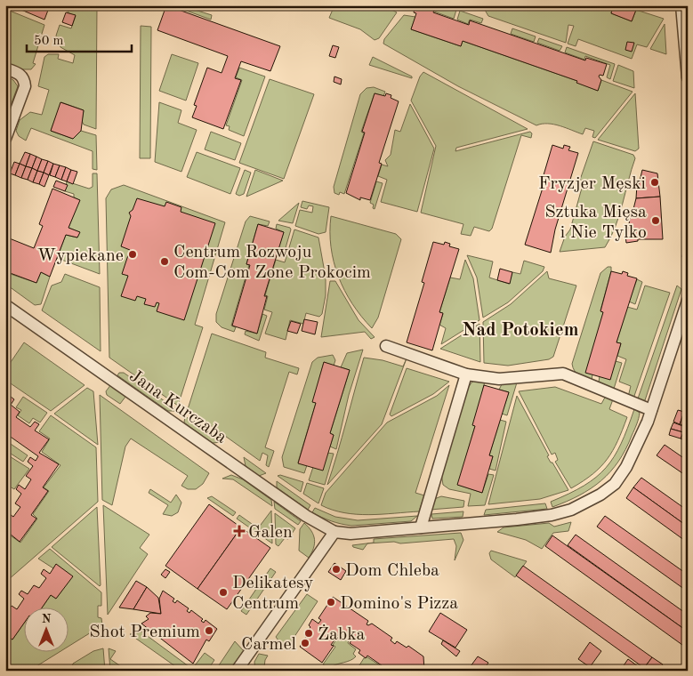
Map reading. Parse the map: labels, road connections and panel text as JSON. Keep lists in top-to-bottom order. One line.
{"streets":{"street":["Jana Kurczaba"]},"districts":["Nad Potokiem"],"places":{"other":["Fryzjer Męski","Sztuka Mięsa i Nie Tylko","Wypiekane","Centrum Rozwoju Com-Com Zone Prokocim","Dom Chleba","Delikatesy Centrum","Domino's Pizza","Shot Premium","Żabka","Carmel"],"health":["Galen"]},"scale_bar":"50 m","north":"top"}
